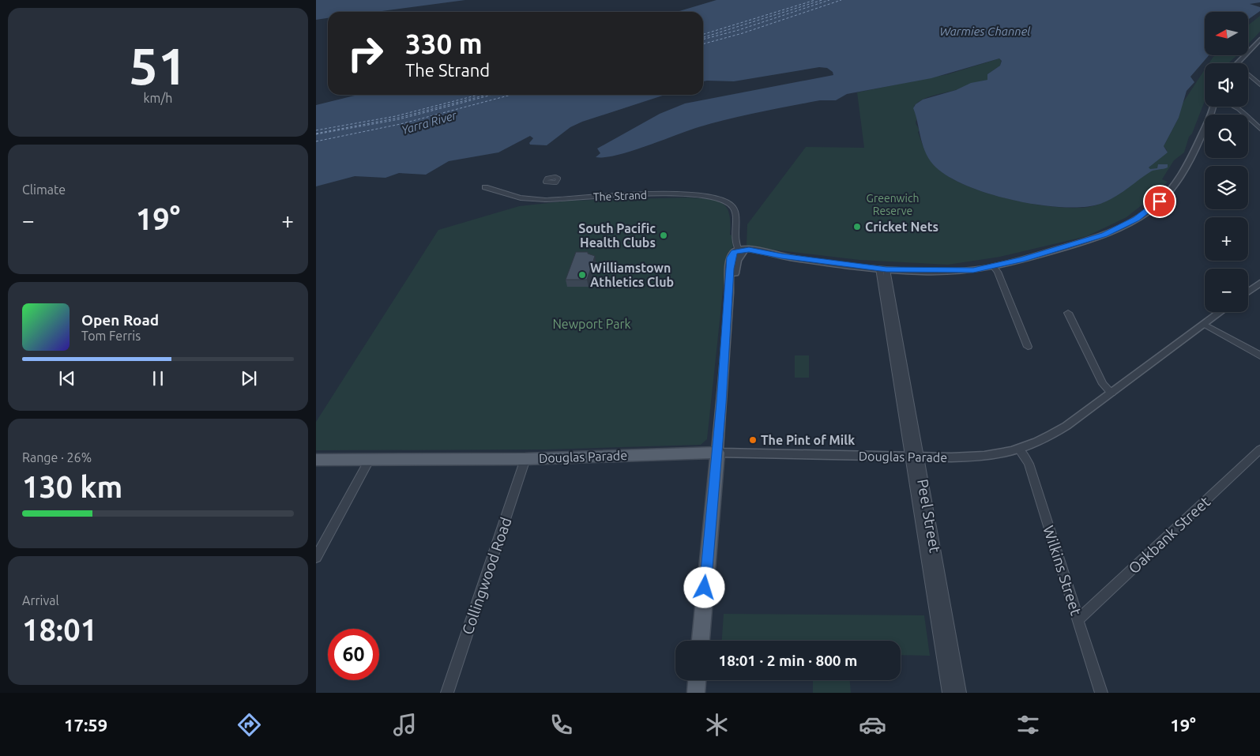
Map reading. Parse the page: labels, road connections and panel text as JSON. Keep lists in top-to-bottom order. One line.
{"streets":{"main road":["Douglas Parade"],"street":["The Strand","Peel Street","Oakbank Street","Wilkins Street","Collingwood Road"]},"crossings":[["Douglas Parade","Peel Street"],["Douglas Parade","Wilkins Street"],["Douglas Parade","Collingwood Road"],["Oakbank Street","Wilkins Street"]],"water":["Warmies Channel","Yarra River"],"parks":["Greenwich Reserve","Newport Park"],"places":["Cricket Nets","South Pacific Health Clubs","Williamstown Athletics Club","The Pint of Milk"],"north":"left","page":{"tile":[["51","km/h"],"Climate",["Range · 26%","130 km"],["Arrival","18:01"]],"map_buttons":["+","−"],"turn":["330 m","The Strand"],"heat":["−","19°","+"],"song":["Open Road","Tom Ferris"],"limit":"60","trip":"18:01 · 2 min · 800 m","tabs":["17:59","19°"]}}
